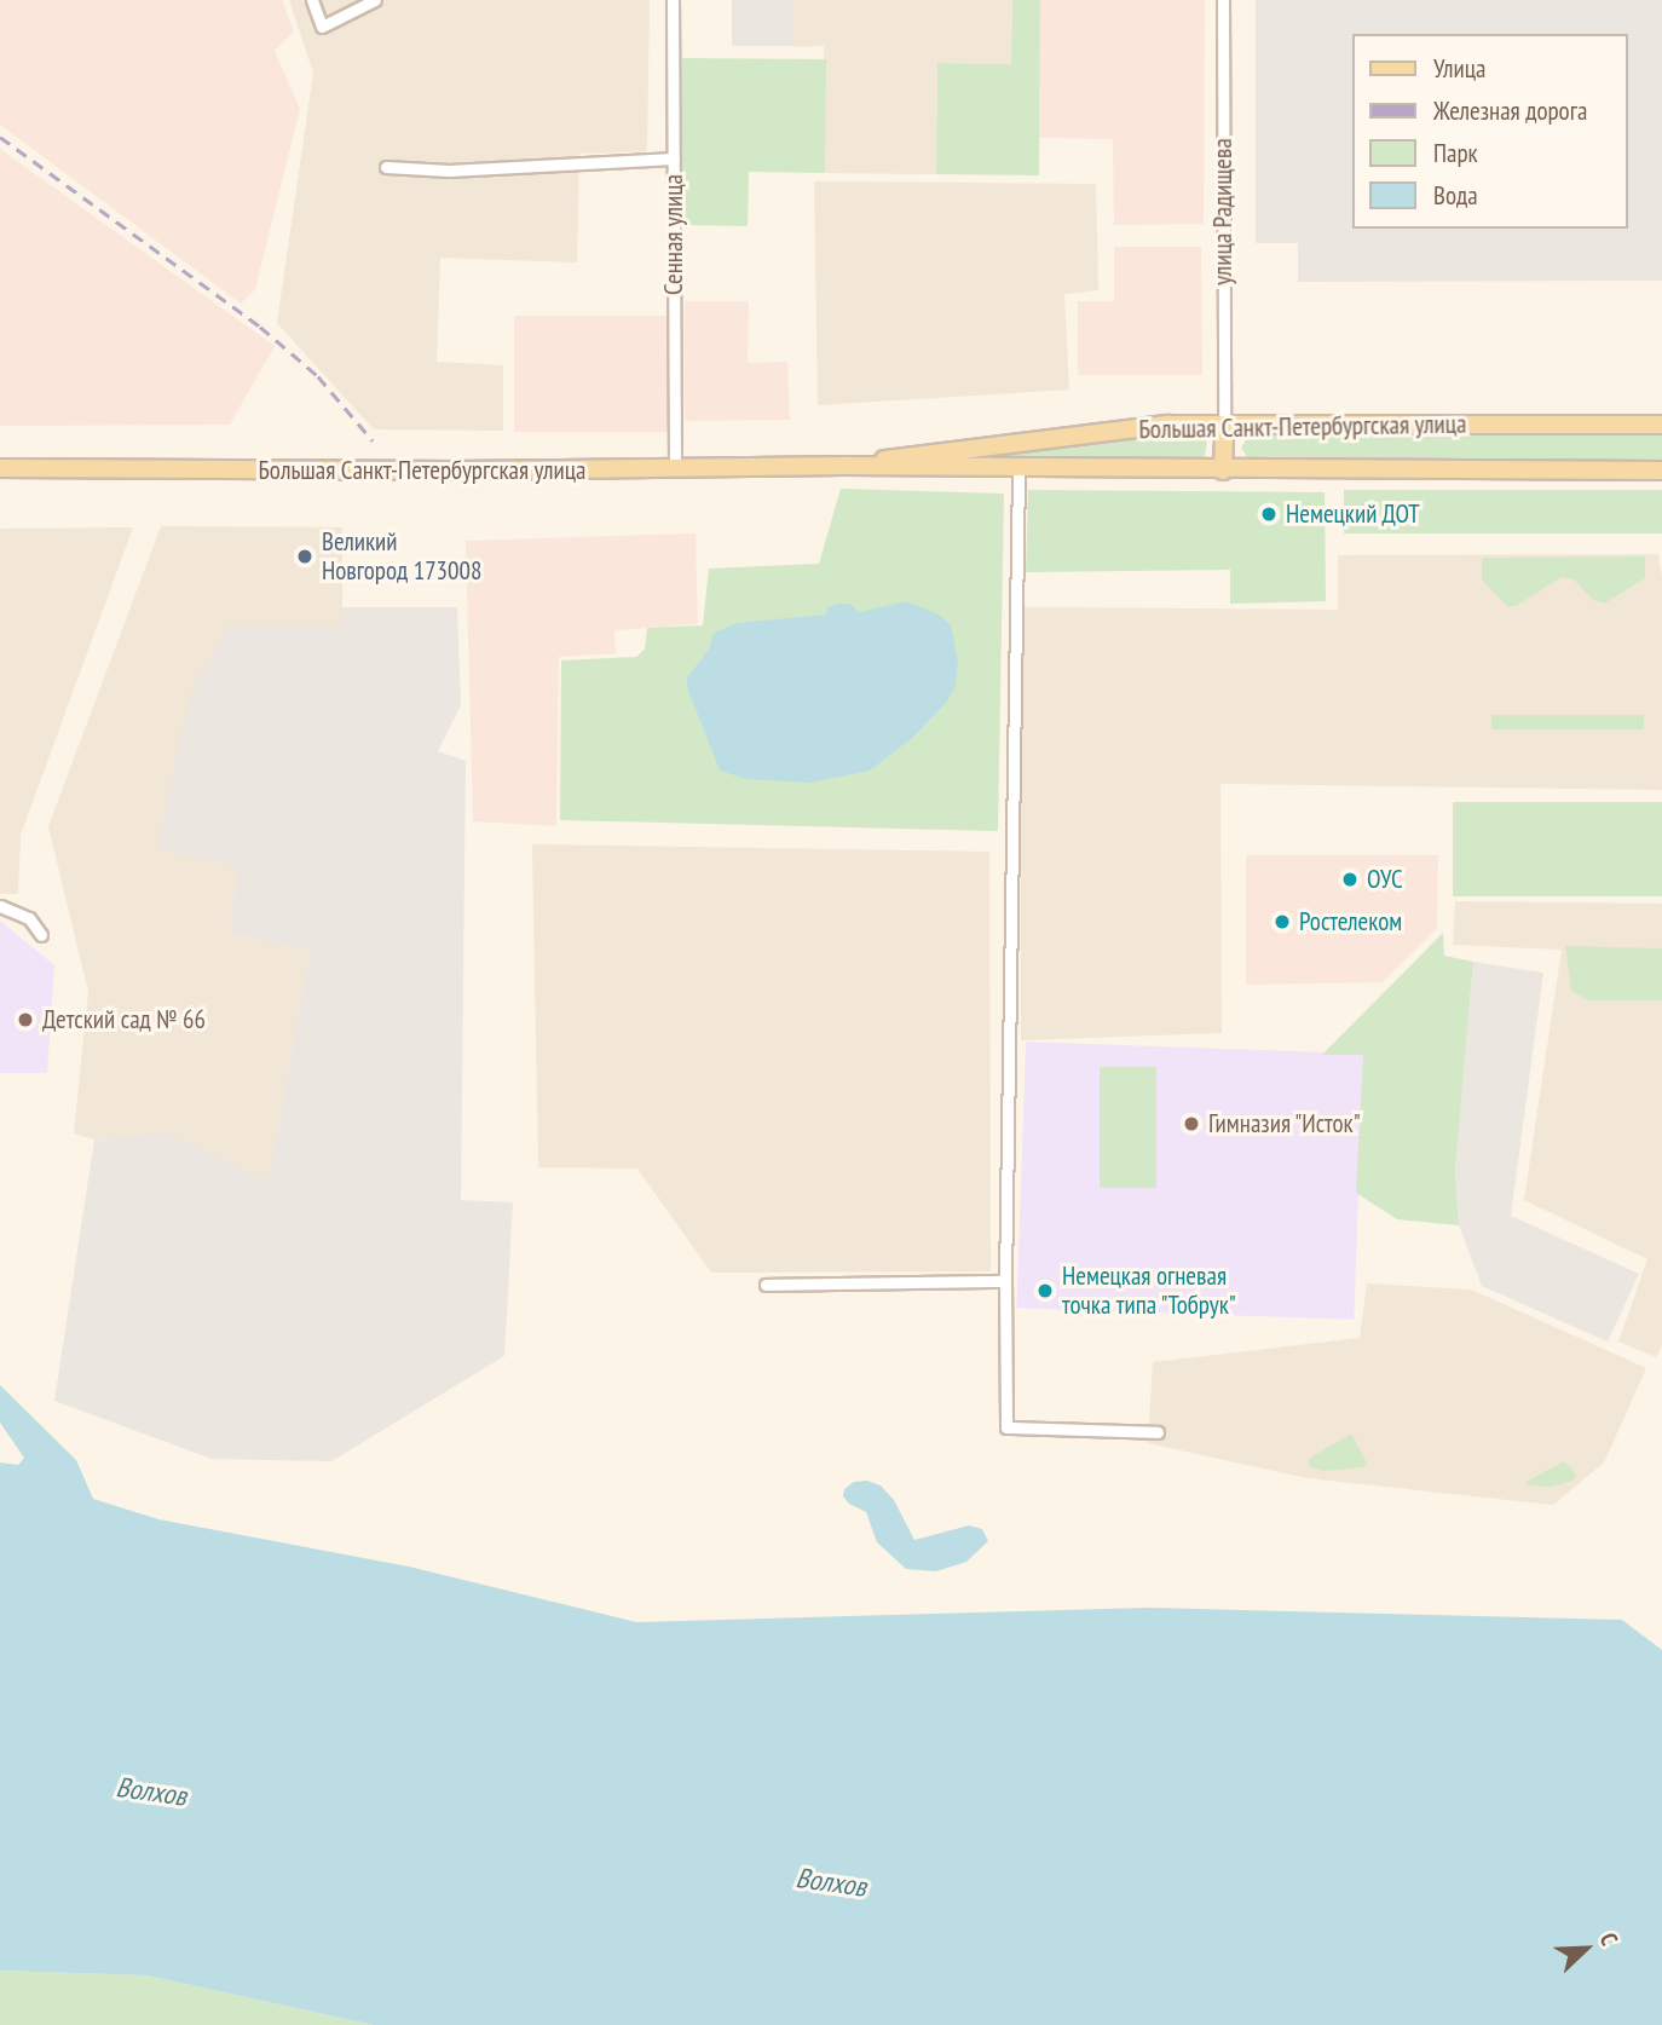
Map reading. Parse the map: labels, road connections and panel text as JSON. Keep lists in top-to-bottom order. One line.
{"streets":{"main road":["Большая Санкт-Петербургская улица"],"street":["улица Радищева","Сенная улица"]},"crossings":[["улица Радищева","Большая Санкт-Петербургская улица"],["Сенная улица","Большая Санкт-Петербургская улица"]],"water":["Волхов"],"places":["Немецкий ДОТ","Великий Новгород 173008","ОУС","Ростелеком","Детский сад № 66","Гимназия \"Исток\"","Немецкая огневая точка типа \"Тобрук\""],"legend":["Улица","Железная дорога","Парк","Вода"],"north":"top right"}
